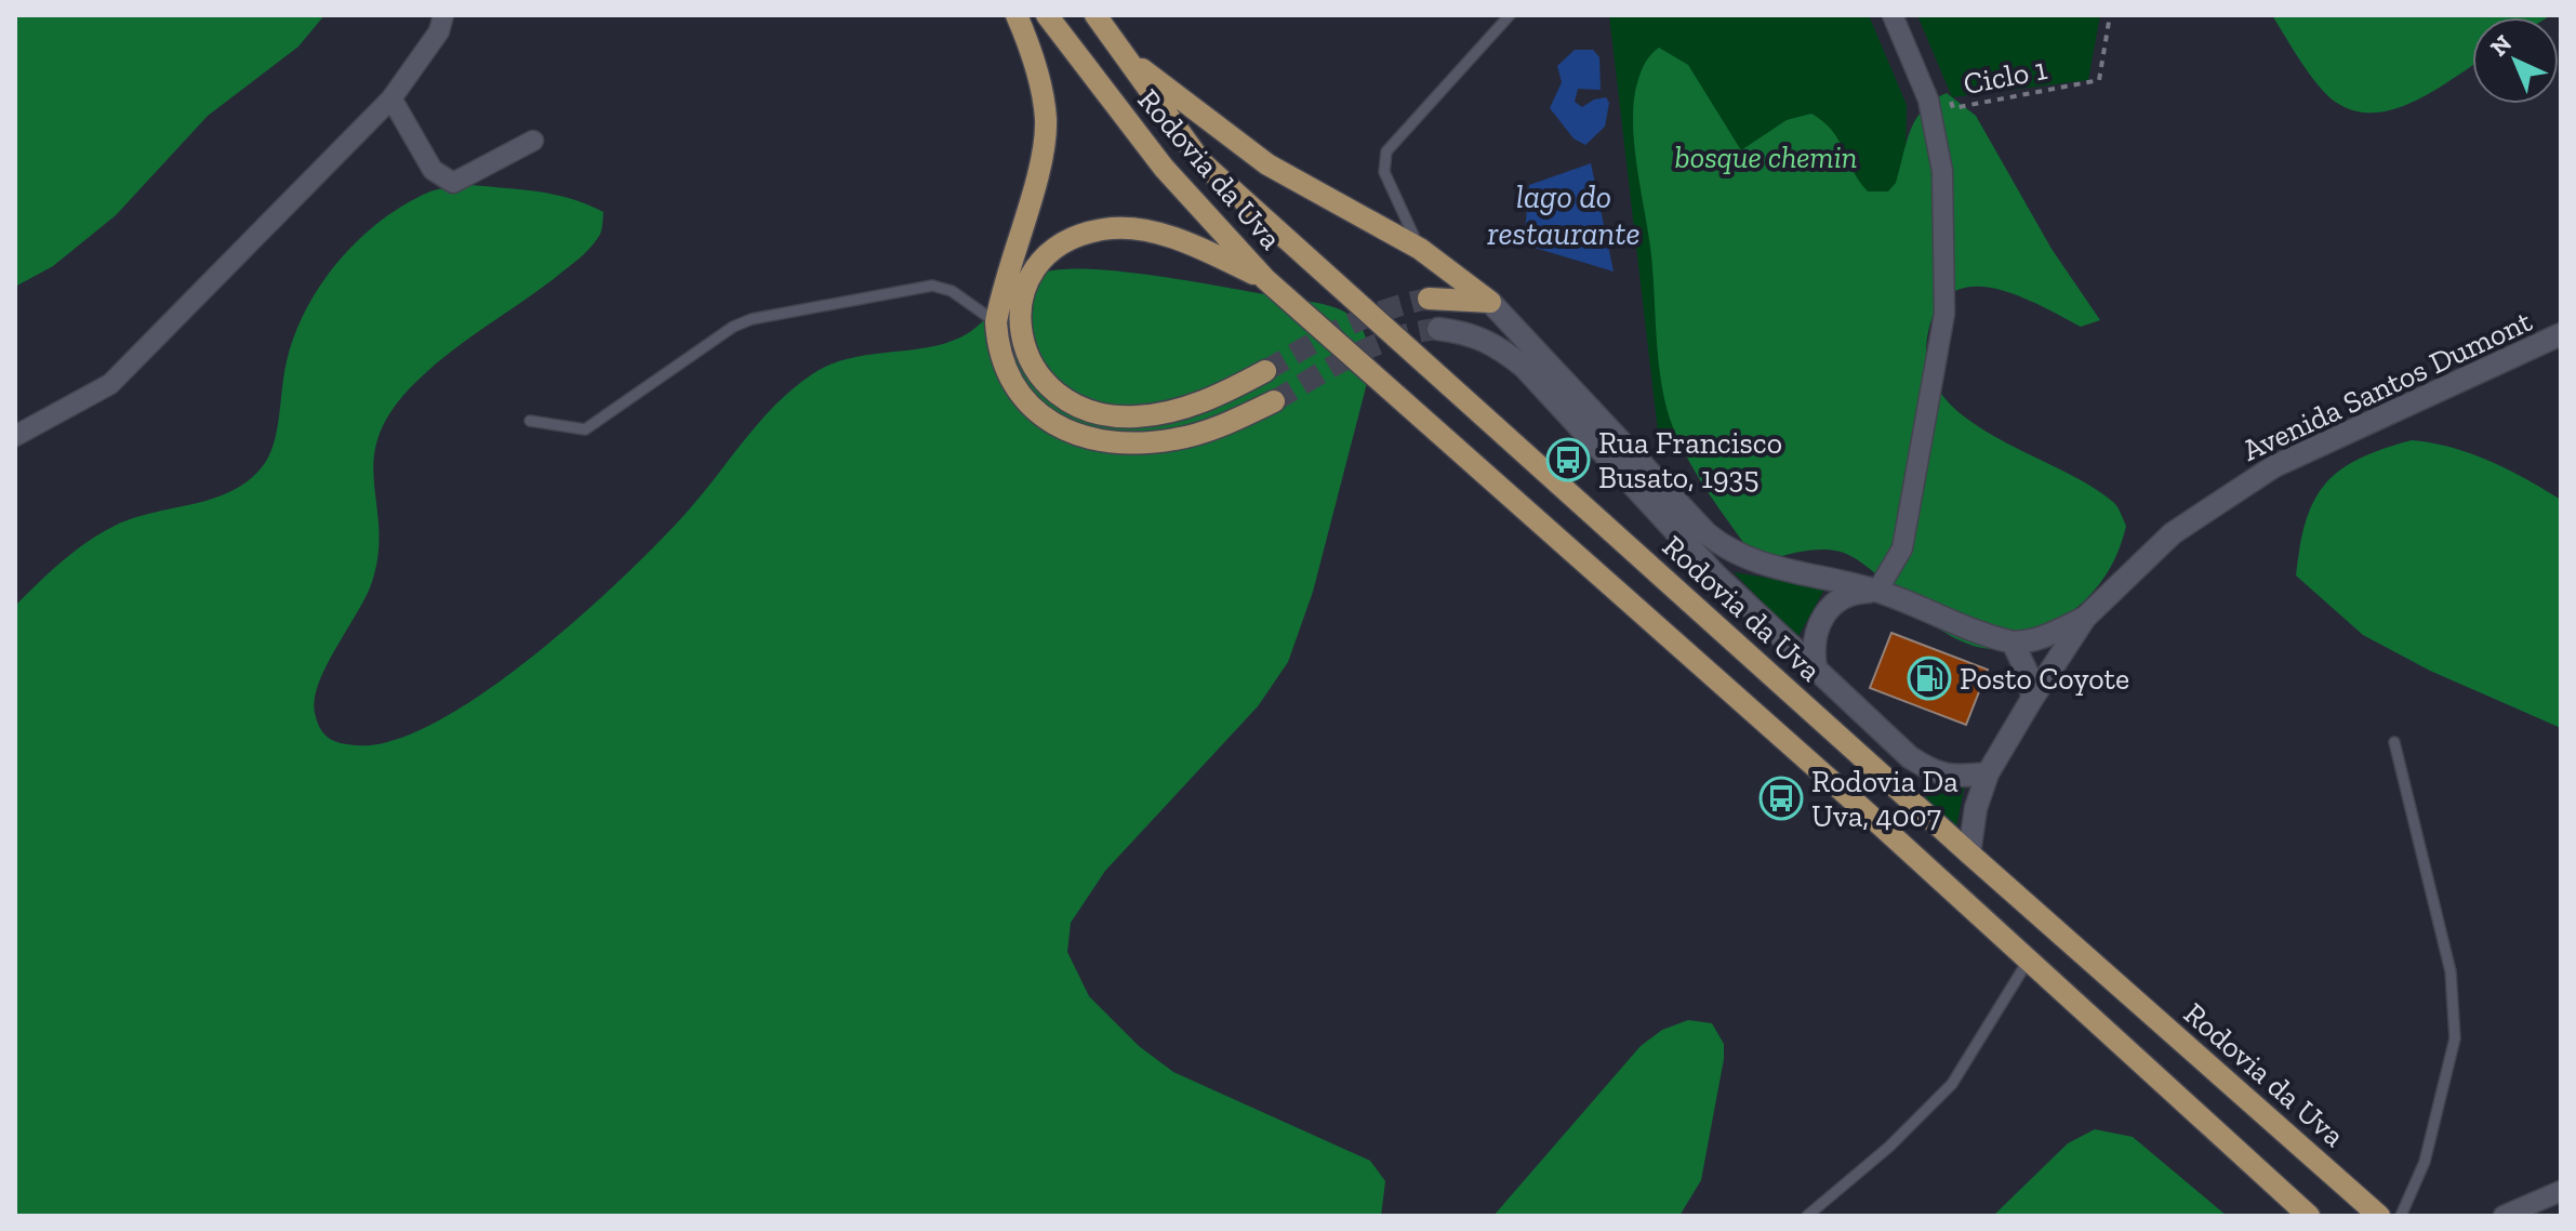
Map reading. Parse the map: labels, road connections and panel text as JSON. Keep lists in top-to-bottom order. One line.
{"streets":{"main road":["Rodovia da Uva"],"street":["Avenida Santos Dumont"],"path":["Ciclo 1"]},"crossings":[["Rodovia da Uva","Avenida Santos Dumont"]],"water":["lago do restaurante"],"parks":["bosque chemin"],"places":{"bus stop":["Rua Francisco Busato, 1935","Rodovia Da Uva, 4007"],"fuel station":["Posto Coyote"]},"north":"top left"}
